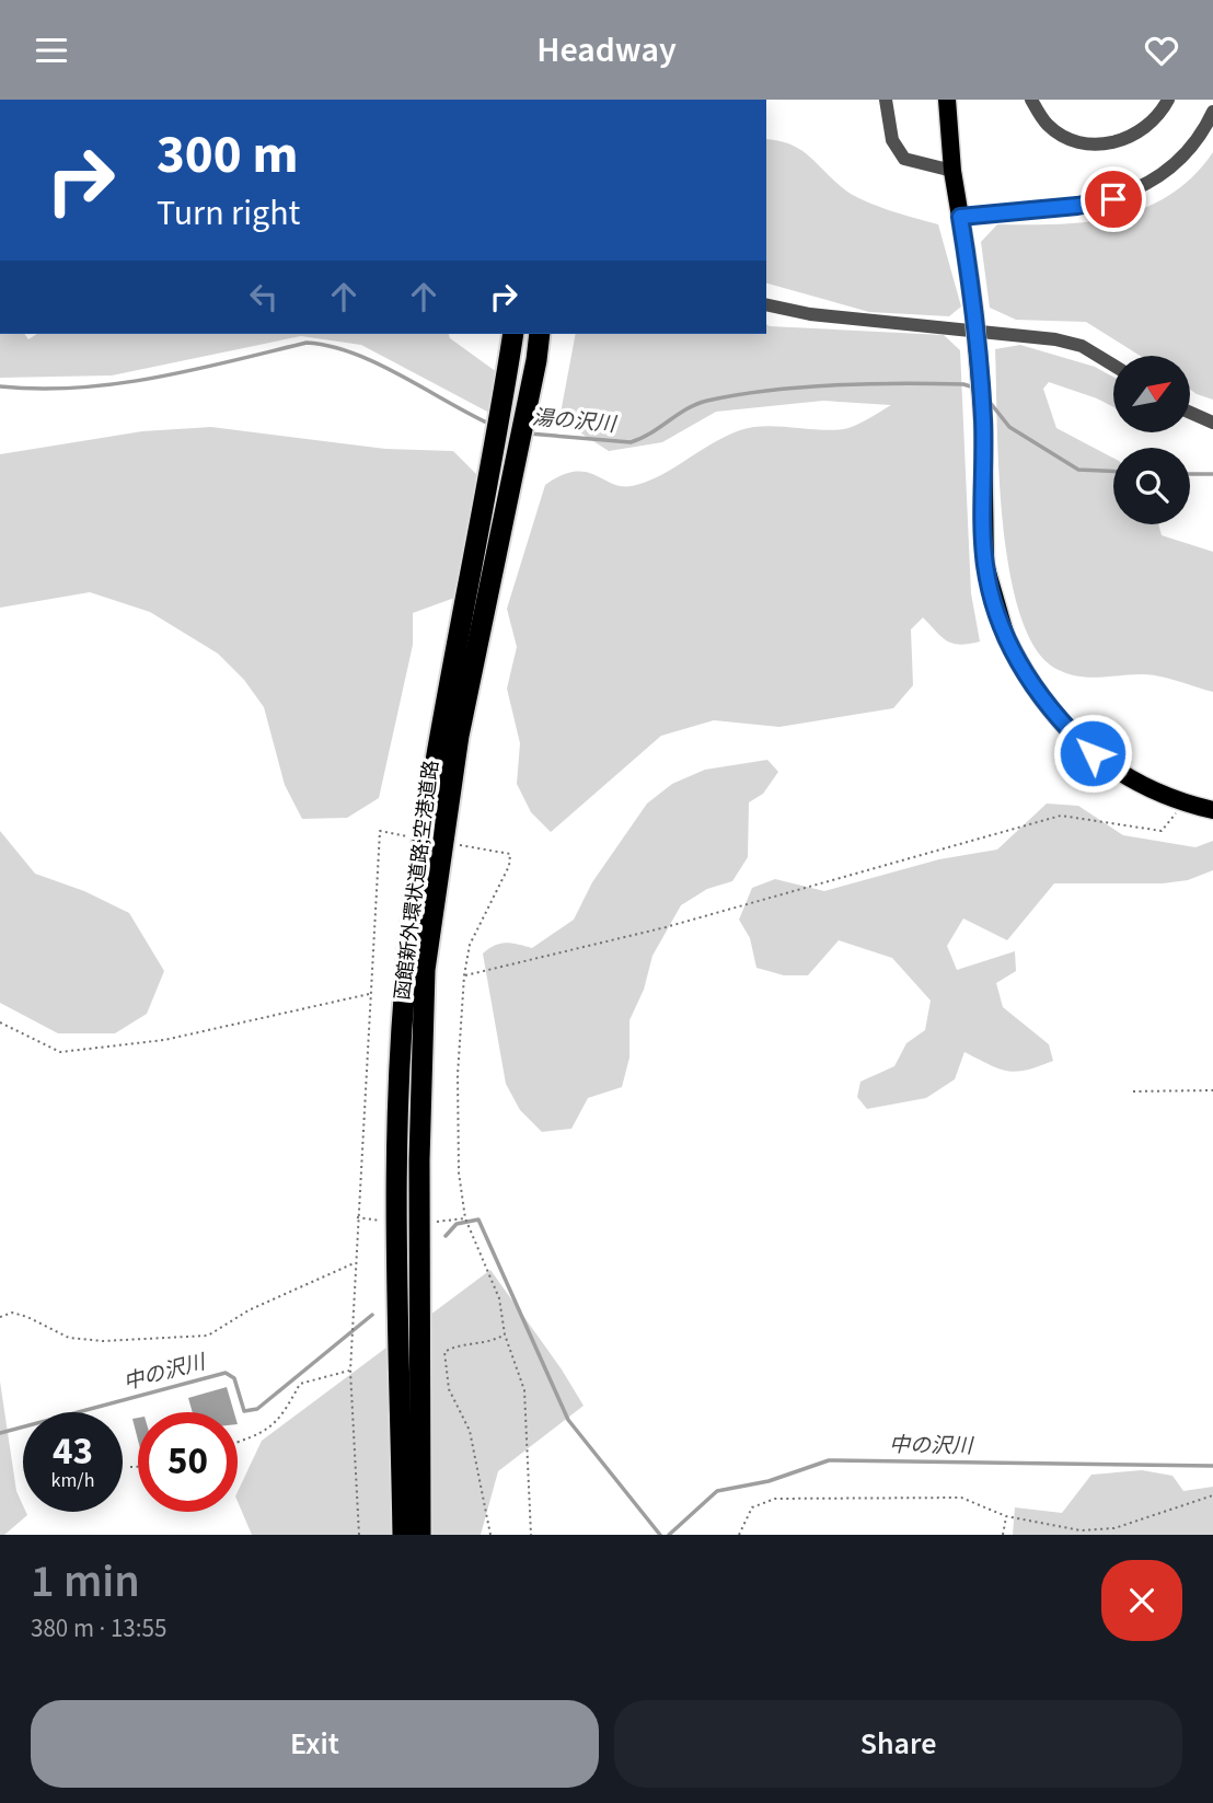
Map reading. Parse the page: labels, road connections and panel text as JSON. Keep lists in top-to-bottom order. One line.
{"streets":{"highway":["函館新外環状道路;空港道路"]},"water":["湯の沢川","中の沢川"],"north":"top right","page":{"header":"Headway","turn":["300 m","Turn right"],"speed":"43 km/h","limit":"50","heading":["1 min","380 m · 13:55"],"buttons":["Exit","Share"]}}
